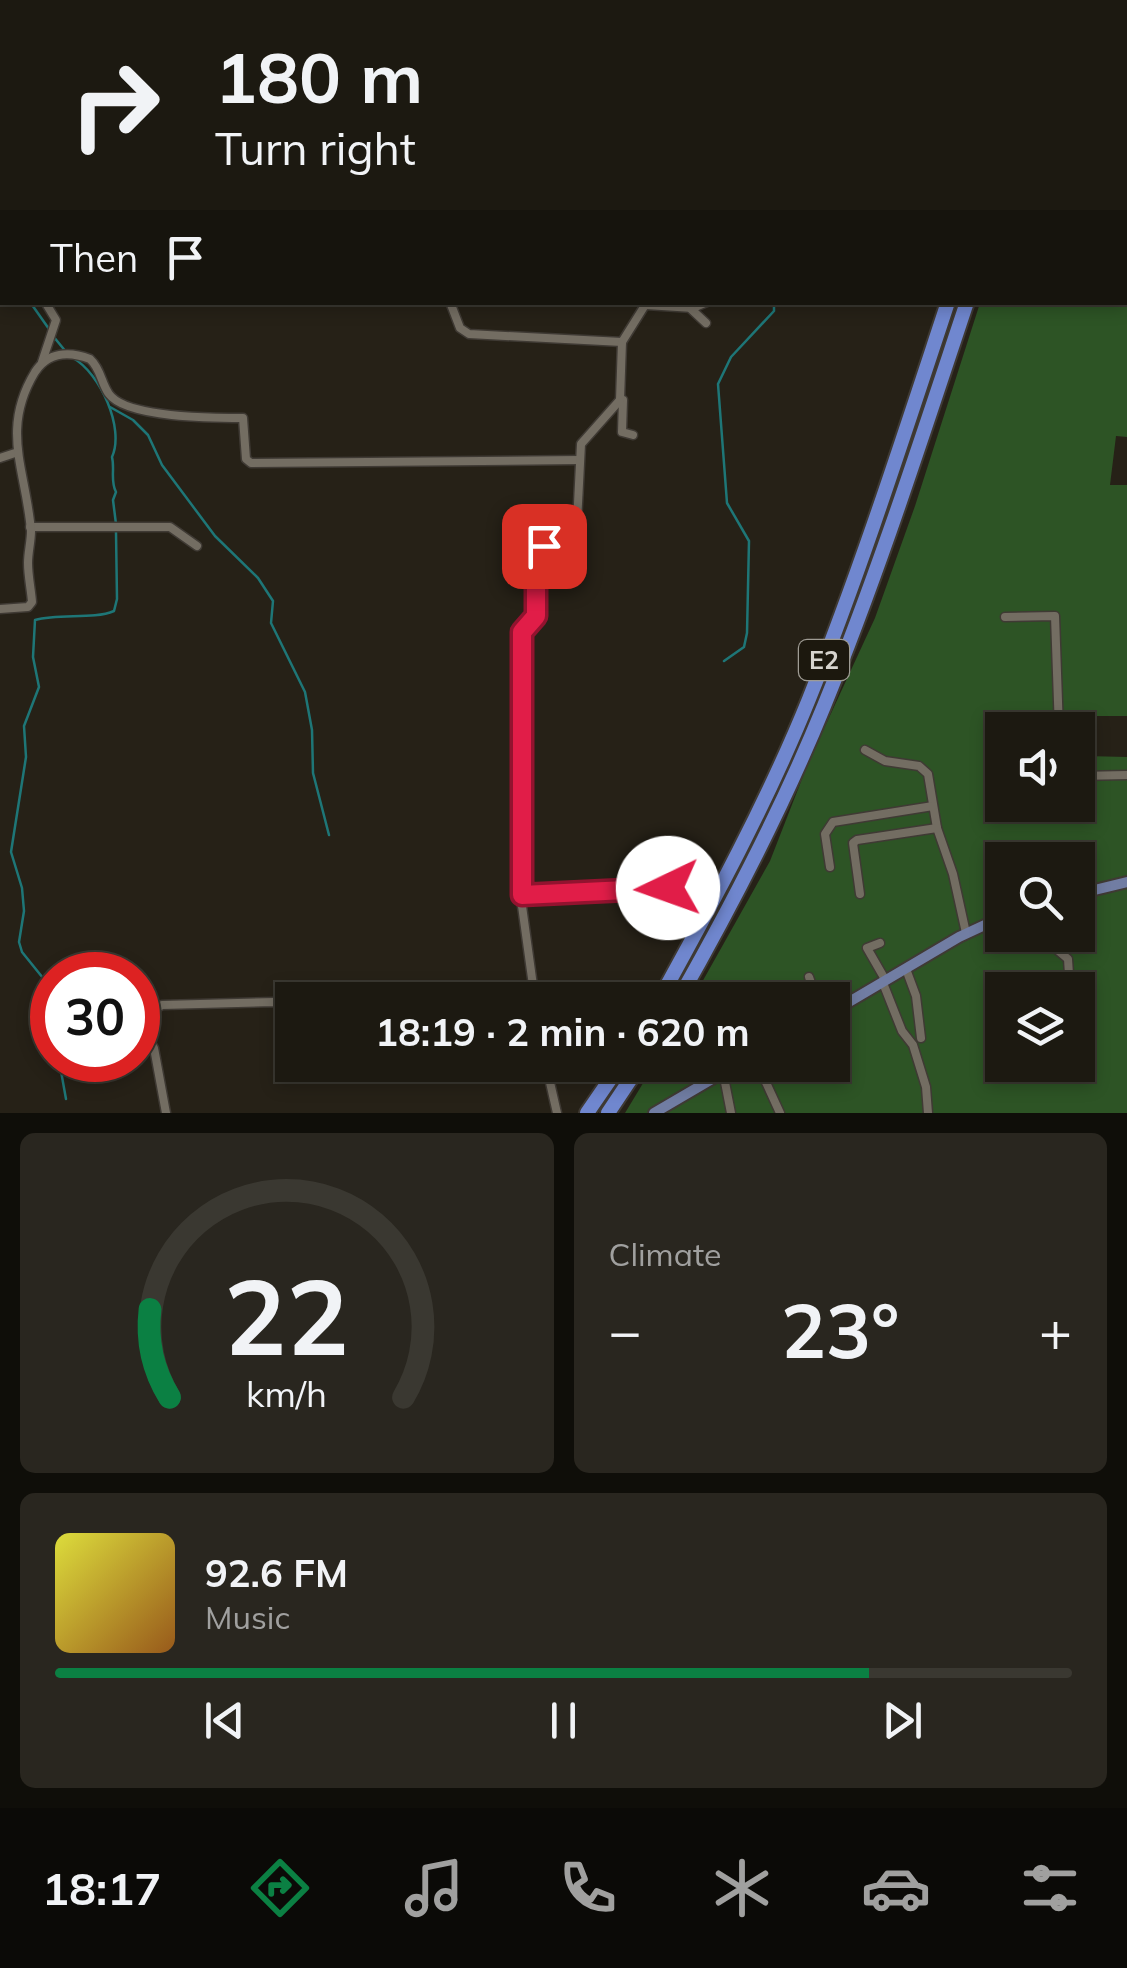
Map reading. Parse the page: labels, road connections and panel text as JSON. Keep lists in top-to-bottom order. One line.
{"streets":{"highway":["E2"]},"page":{"turn":["180 m","Turn right"],"then":"Then","limit":"30","trip":"18:19 · 2 min · 620 m","tile":"Climate","heat":["−","23°","+"],"song":["92.6 FM","Music"],"tabs":"18:17","gauge":["22","km/h"]}}
